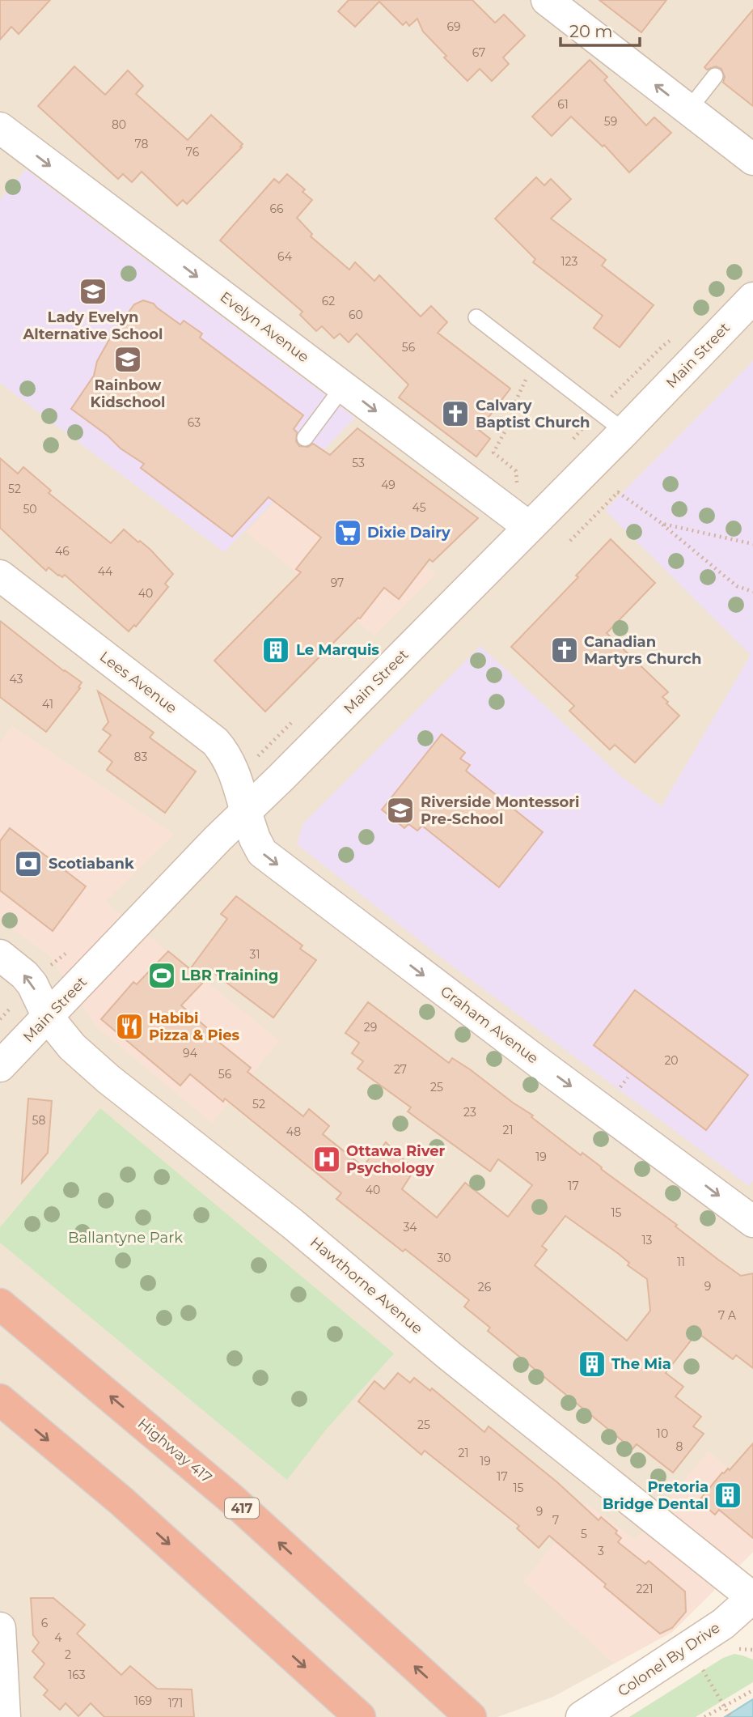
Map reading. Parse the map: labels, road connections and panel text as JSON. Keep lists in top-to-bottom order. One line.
{"streets":{"highway":["Highway 417","417"],"main road":["Evelyn Avenue","Main Street","Lees Avenue","Graham Avenue","Hawthorne Avenue","Colonel By Drive"]},"crossings":[["Evelyn Avenue","Main Street"],["Main Street","Lees Avenue"],["Main Street","Graham Avenue"],["Main Street","Hawthorne Avenue"],["Lees Avenue","Graham Avenue"],["Hawthorne Avenue","Colonel By Drive"]],"one_way":["Evelyn Avenue","Graham Avenue"],"parks":["Ballantyne Park"],"places":{"school or university":["Lady Evelyn Alternative School","Rainbow Kidschool","Riverside Montessori Pre-School"],"church":["Calvary Baptist Church","Canadian Martyrs Church"],"supermarket":["Dixie Dairy"],"building":["Le Marquis","The Mia","Pretoria Bridge Dental"],"bank":["Scotiabank"],"sports":["LBR Training"],"restaurant":["Habibi Pizza & Pies"],"hospital":["Ottawa River Psychology"]},"house_numbers":["69","67","61","59","80","78","76","66","64","123","62","60","56","63","53","49","52","45","50","46","44","97","40","43","41","83","31","29","94","20","27","56","25","52","23","58","21","48","19","17","40","15","34","13","30","11","9","26","7 A","25","10","8","21","19","17","15","9","7","5","3","221","6","4","2","163","169","171"],"scale_bar":"20 m"}
